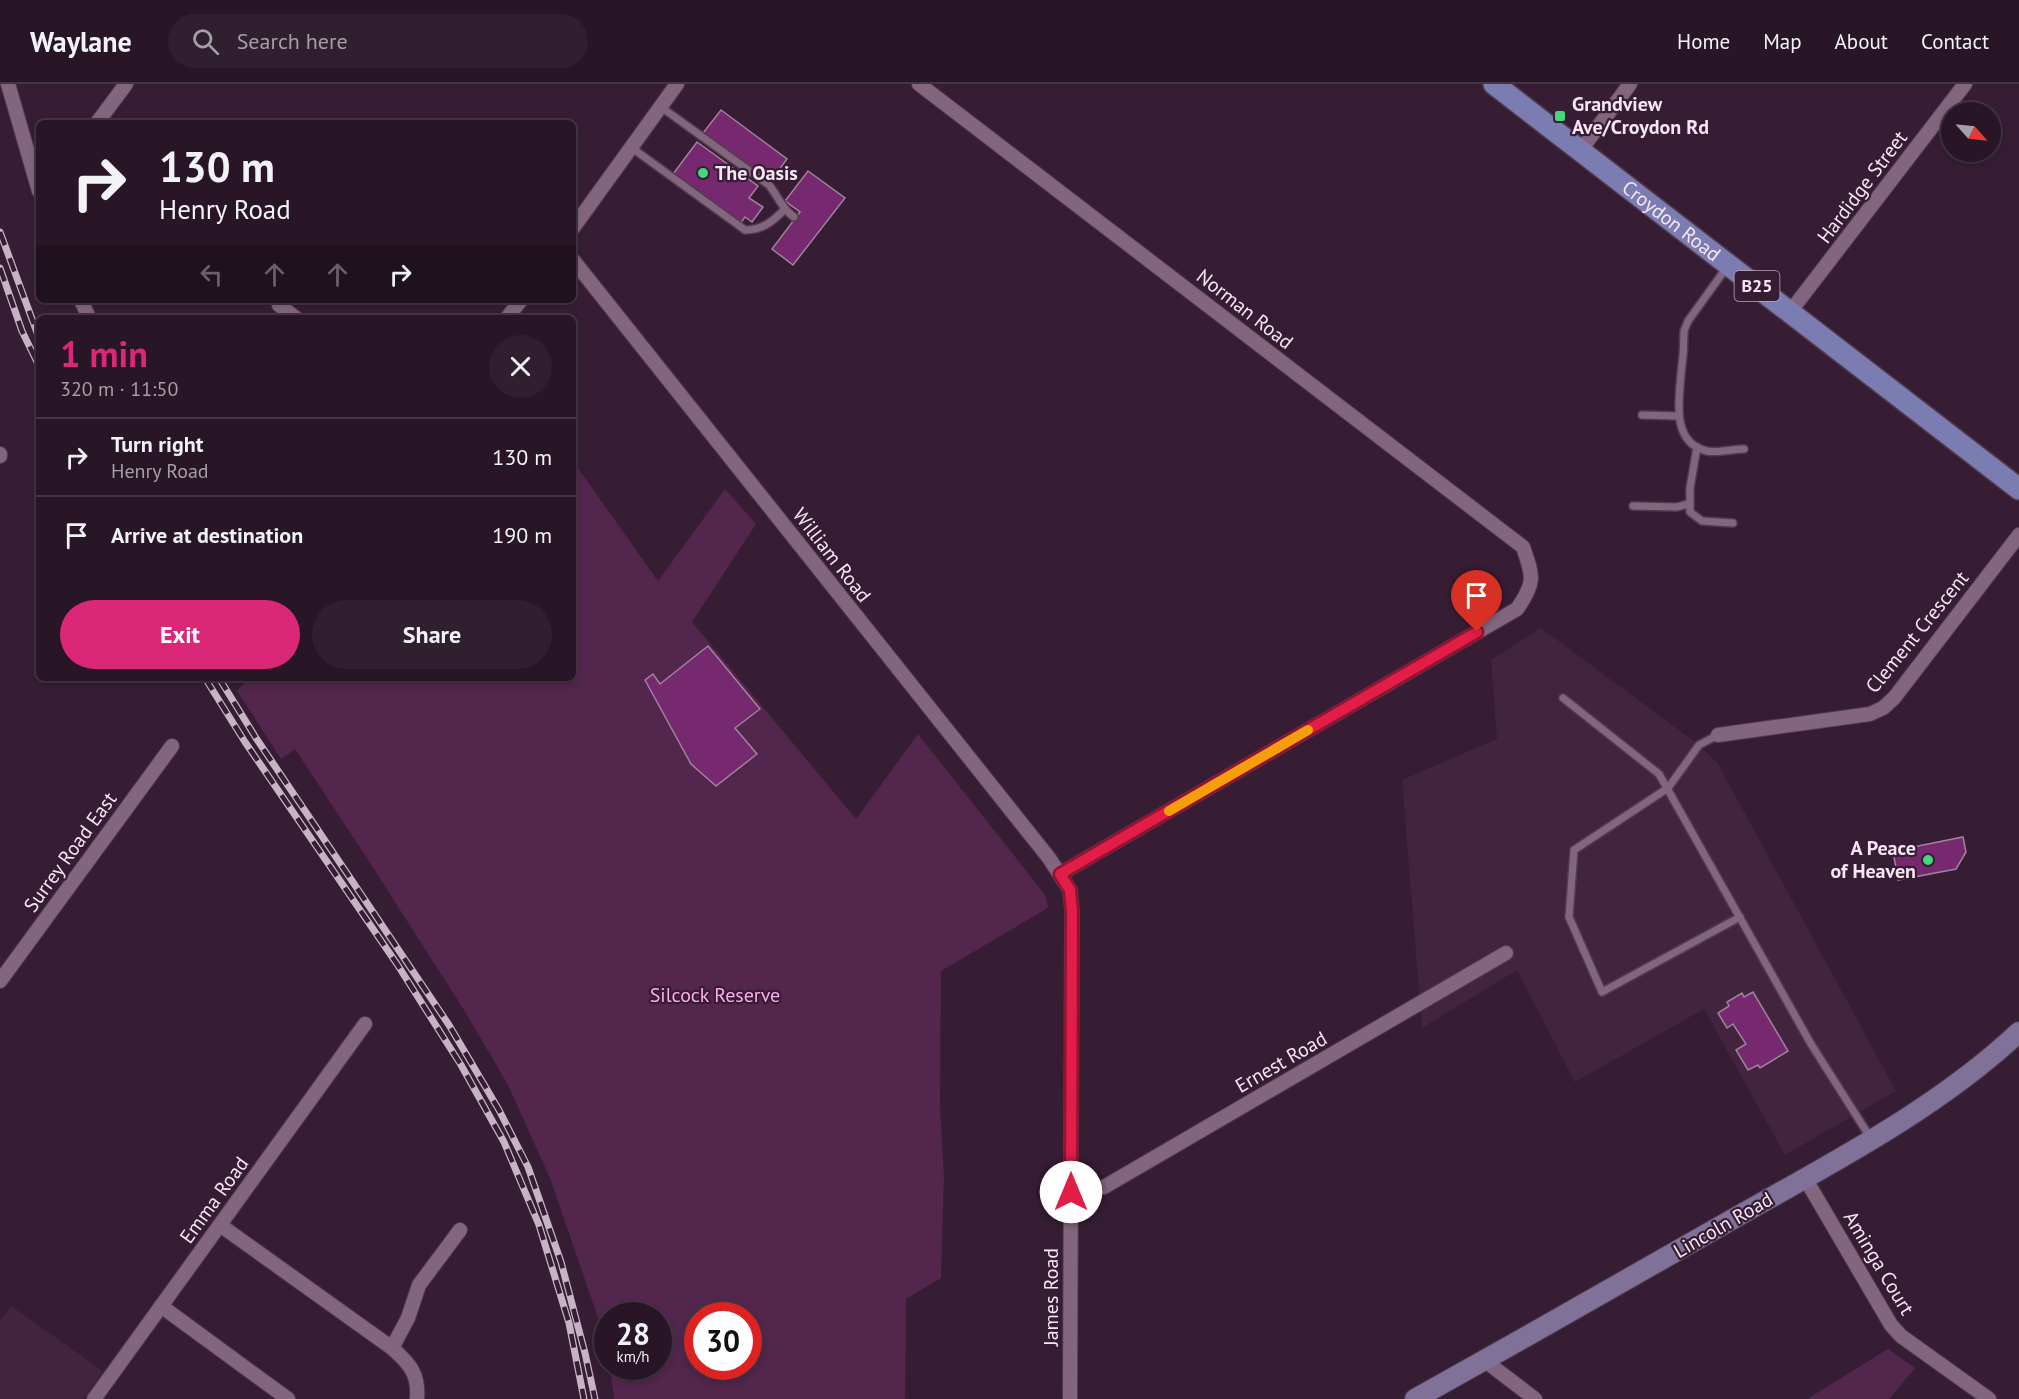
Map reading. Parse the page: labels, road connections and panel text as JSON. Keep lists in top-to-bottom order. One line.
{"streets":{"main road":["Croydon Road","B25","Lincoln Road"],"street":["Hardidge Street","Norman Road","William Road","Clement Crescent","Surrey Road East","Ernest Road","Emma Road","Aminga Court","James Road"]},"crossings":[["Hardidge Street","Croydon Road"],["Norman Road","William Road"],["Norman Road","James Road"],["William Road","James Road"],["Ernest Road","James Road"],["Lincoln Road","Aminga Court"]],"parks":["Silcock Reserve"],"places":{"transit":["Grandview Ave/Croydon Rd"],"other":["The Oasis","A Peace of Heaven"]},"north":"bottom right","page":{"header":"Waylane","search":"Search here","nav":["Home","Map","About","Contact"],"turn":["130 m","Henry Road"],"heading":["1 min","320 m · 11:50"],"list":[{"name":"Turn right","note":"Henry Road","value":"130 m"},{"name":"Arrive at destination","value":"190 m"}],"buttons":["Exit","Share"],"speed":"28 km/h","limit":"30"}}
